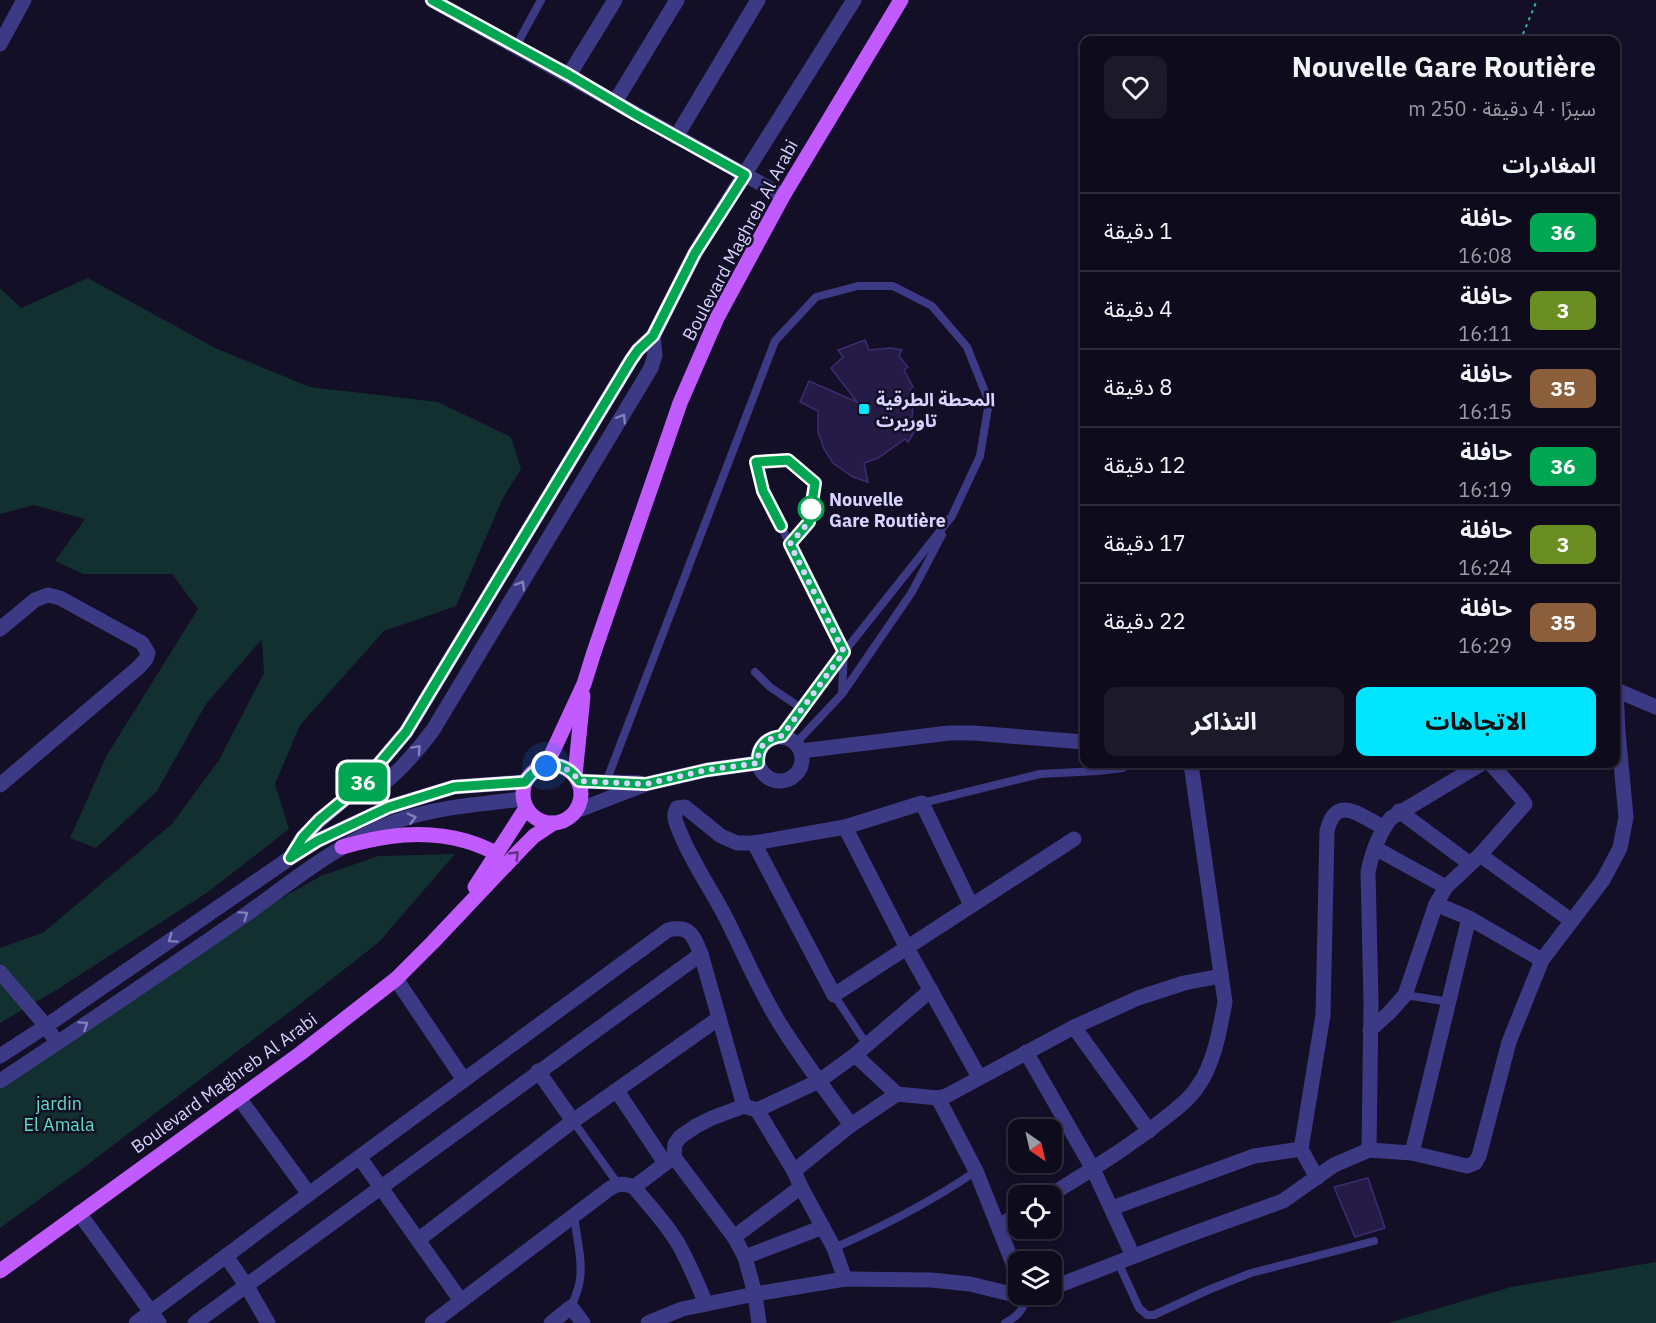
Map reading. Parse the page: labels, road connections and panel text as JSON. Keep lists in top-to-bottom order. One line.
{"streets":{"main road":["Boulevard Maghreb Al Arabi"]},"parks":["jardin El Amala"],"places":{"transit":["المحطة الطرقية تاوريرت"],"other":["Nouvelle Gare Routière"]},"lines":["bus line 36"],"north":"bottom right","page":{"on_map":"36","heading":[["Nouvelle Gare Routière","سيرًا · 4 دقيقة · 250 m"],"المغادرات"],"list":[{"mark":"36","name":"حافلة","note":"16:08","value":"1 دقيقة"},{"mark":"3","name":"حافلة","note":"16:11","value":"4 دقيقة"},{"mark":"35","name":"حافلة","note":"16:15","value":"8 دقيقة"},{"mark":"36","name":"حافلة","note":"16:19","value":"12 دقيقة"},{"mark":"3","name":"حافلة","note":"16:24","value":"17 دقيقة"},{"mark":"35","name":"حافلة","note":"16:29","value":"22 دقيقة"}],"buttons":["الاتجاهات","التذاكر"]}}
